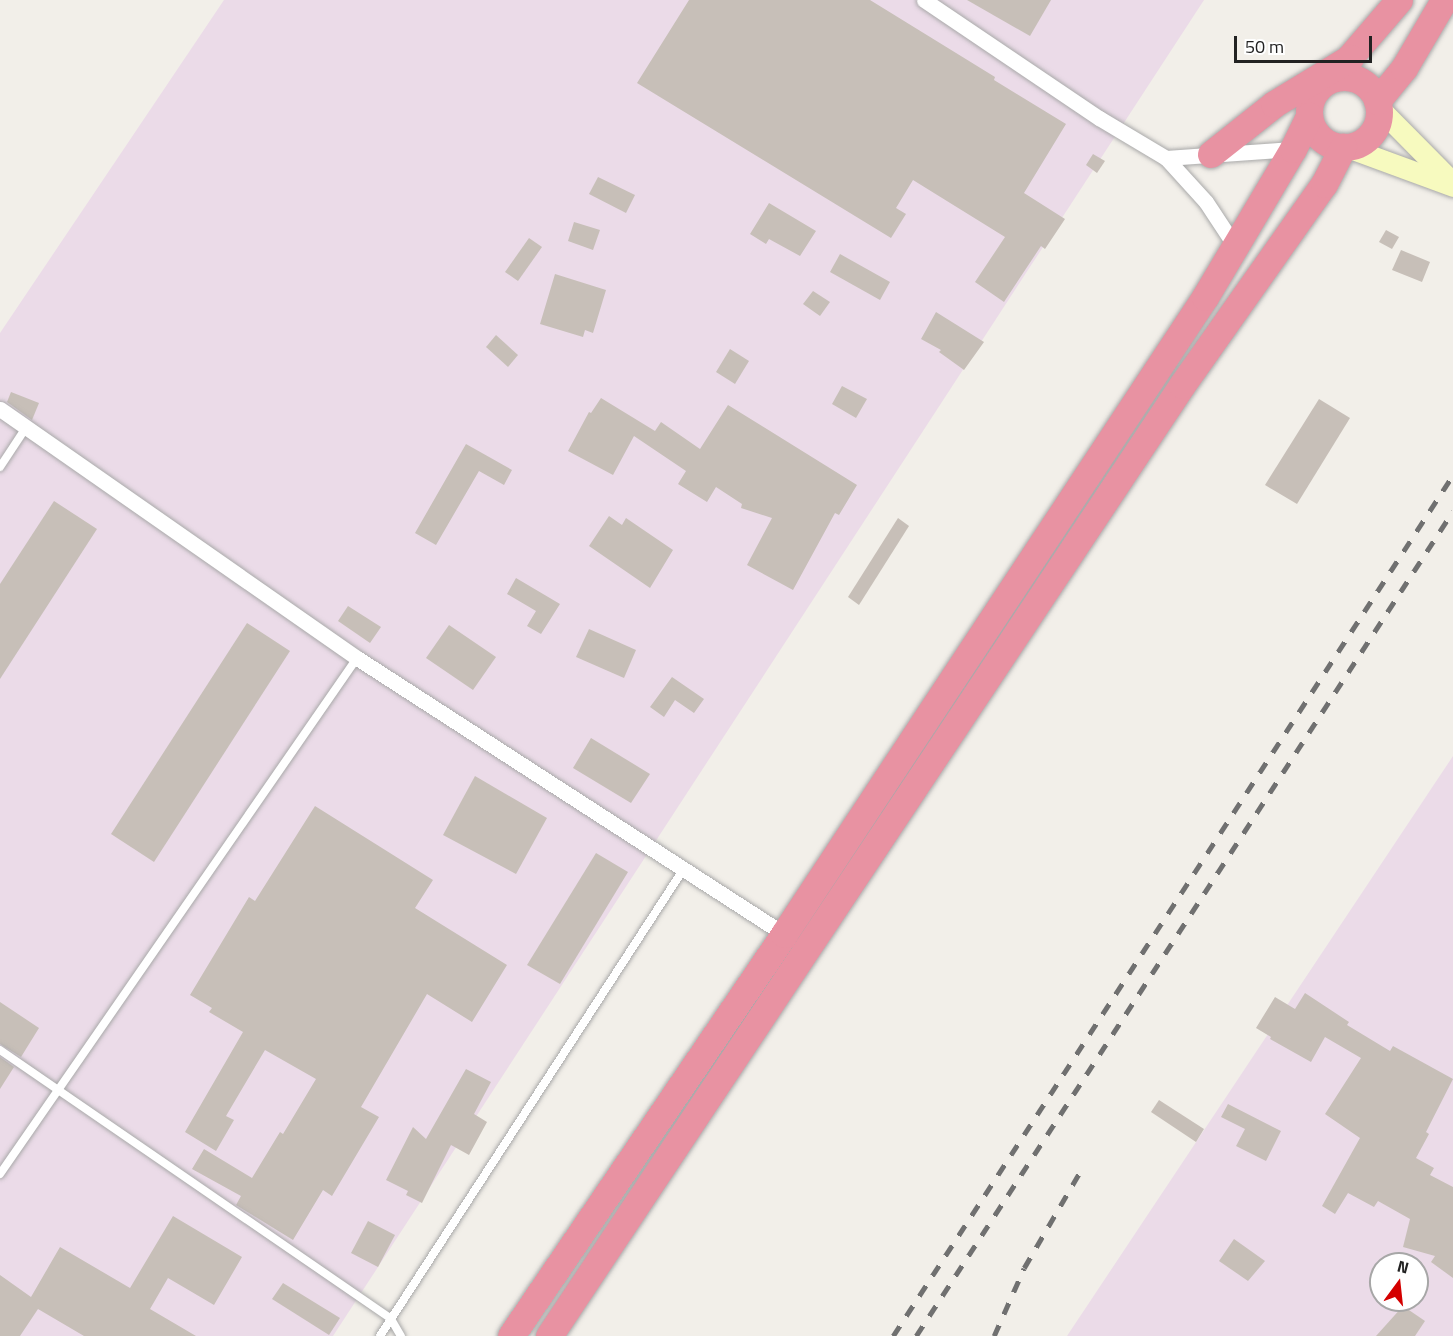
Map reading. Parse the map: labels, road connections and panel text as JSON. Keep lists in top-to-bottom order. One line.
{"scale_bar":"50 m","north":"top"}
